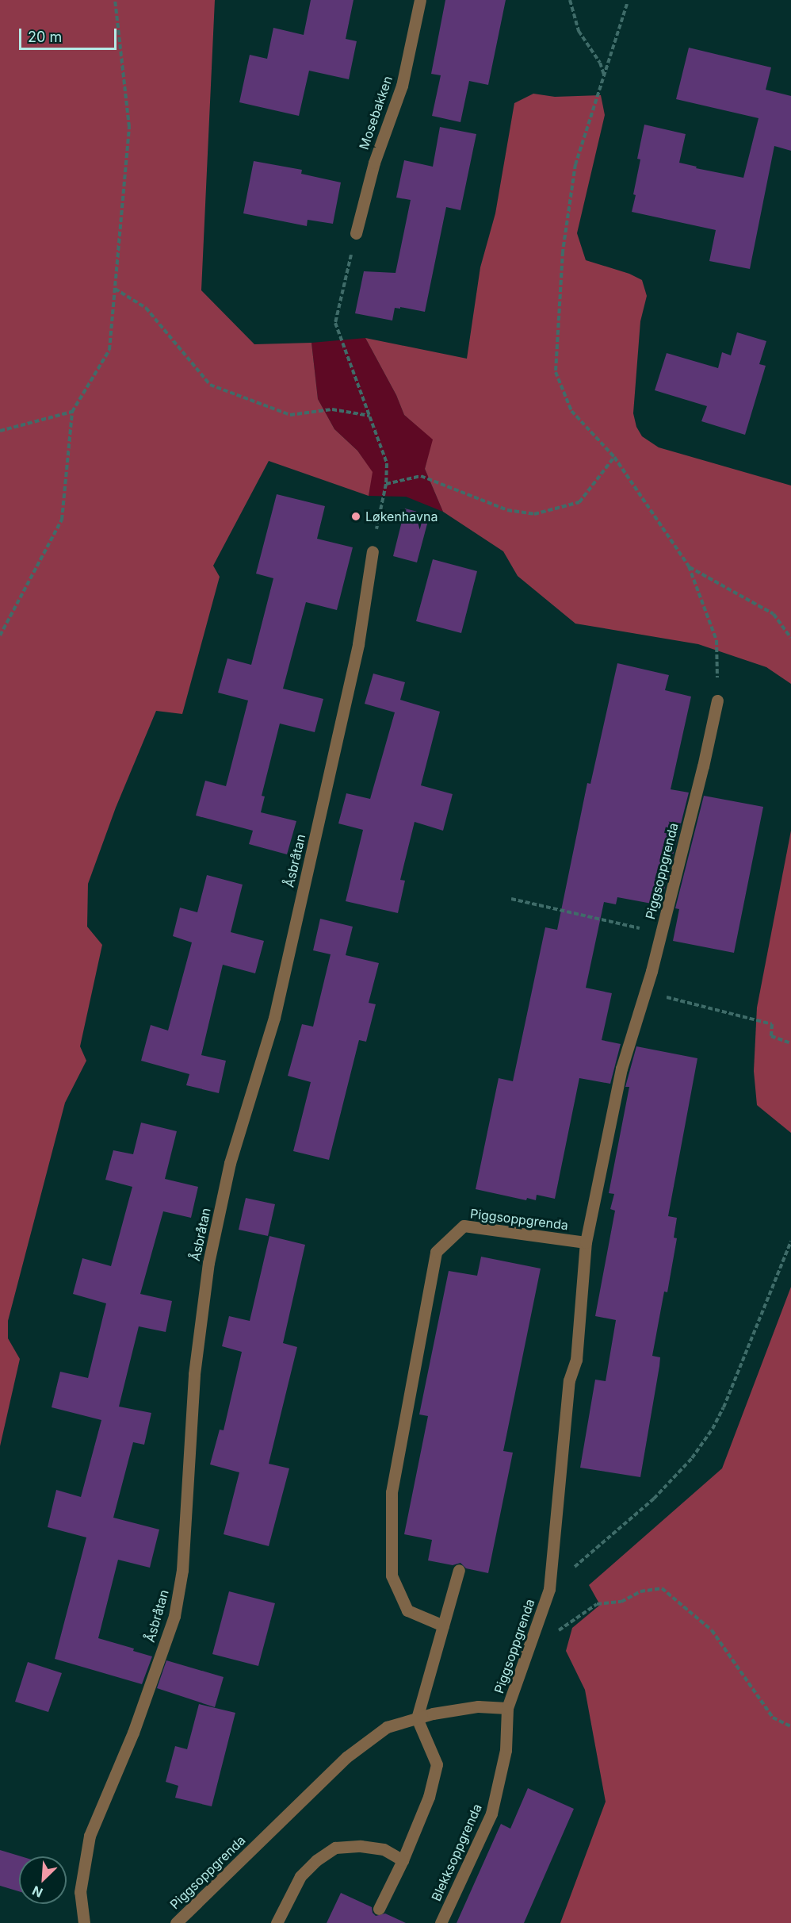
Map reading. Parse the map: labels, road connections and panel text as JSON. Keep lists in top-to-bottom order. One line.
{"streets":{"street":["Mosebakken","Åsbråtan","Piggsoppgrenda","Blekksoppgrenda"]},"crossings":[["Piggsoppgrenda","Blekksoppgrenda"]],"places":["Løkenhavna"],"scale_bar":"20 m","north":"bottom left"}
